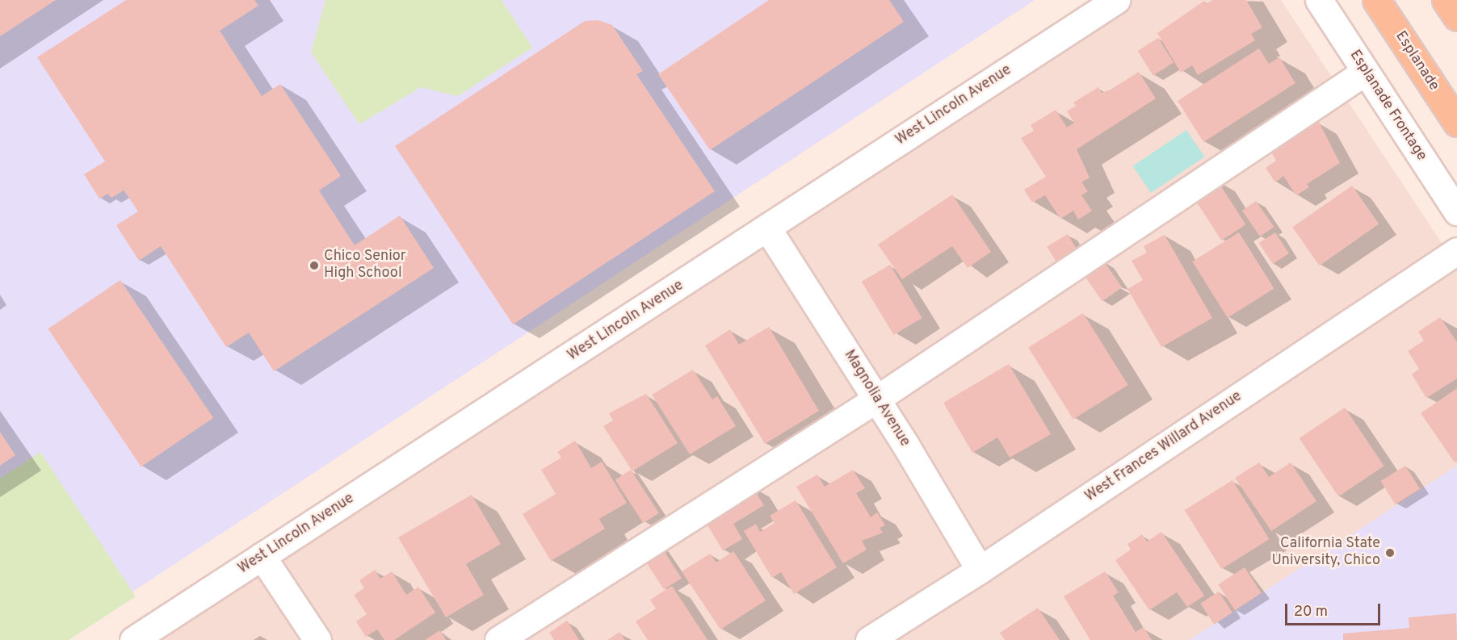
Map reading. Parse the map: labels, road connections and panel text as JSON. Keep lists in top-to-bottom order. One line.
{"streets":{"main road":["Esplanade"],"street":["West Lincoln Avenue","Esplanade Frontage","Magnolia Avenue","West Frances Willard Avenue"]},"crossings":[["West Lincoln Avenue","Magnolia Avenue"],["Magnolia Avenue","West Frances Willard Avenue"]],"places":["Chico Senior High School","California State University, Chico"],"scale_bar":"20 m"}
